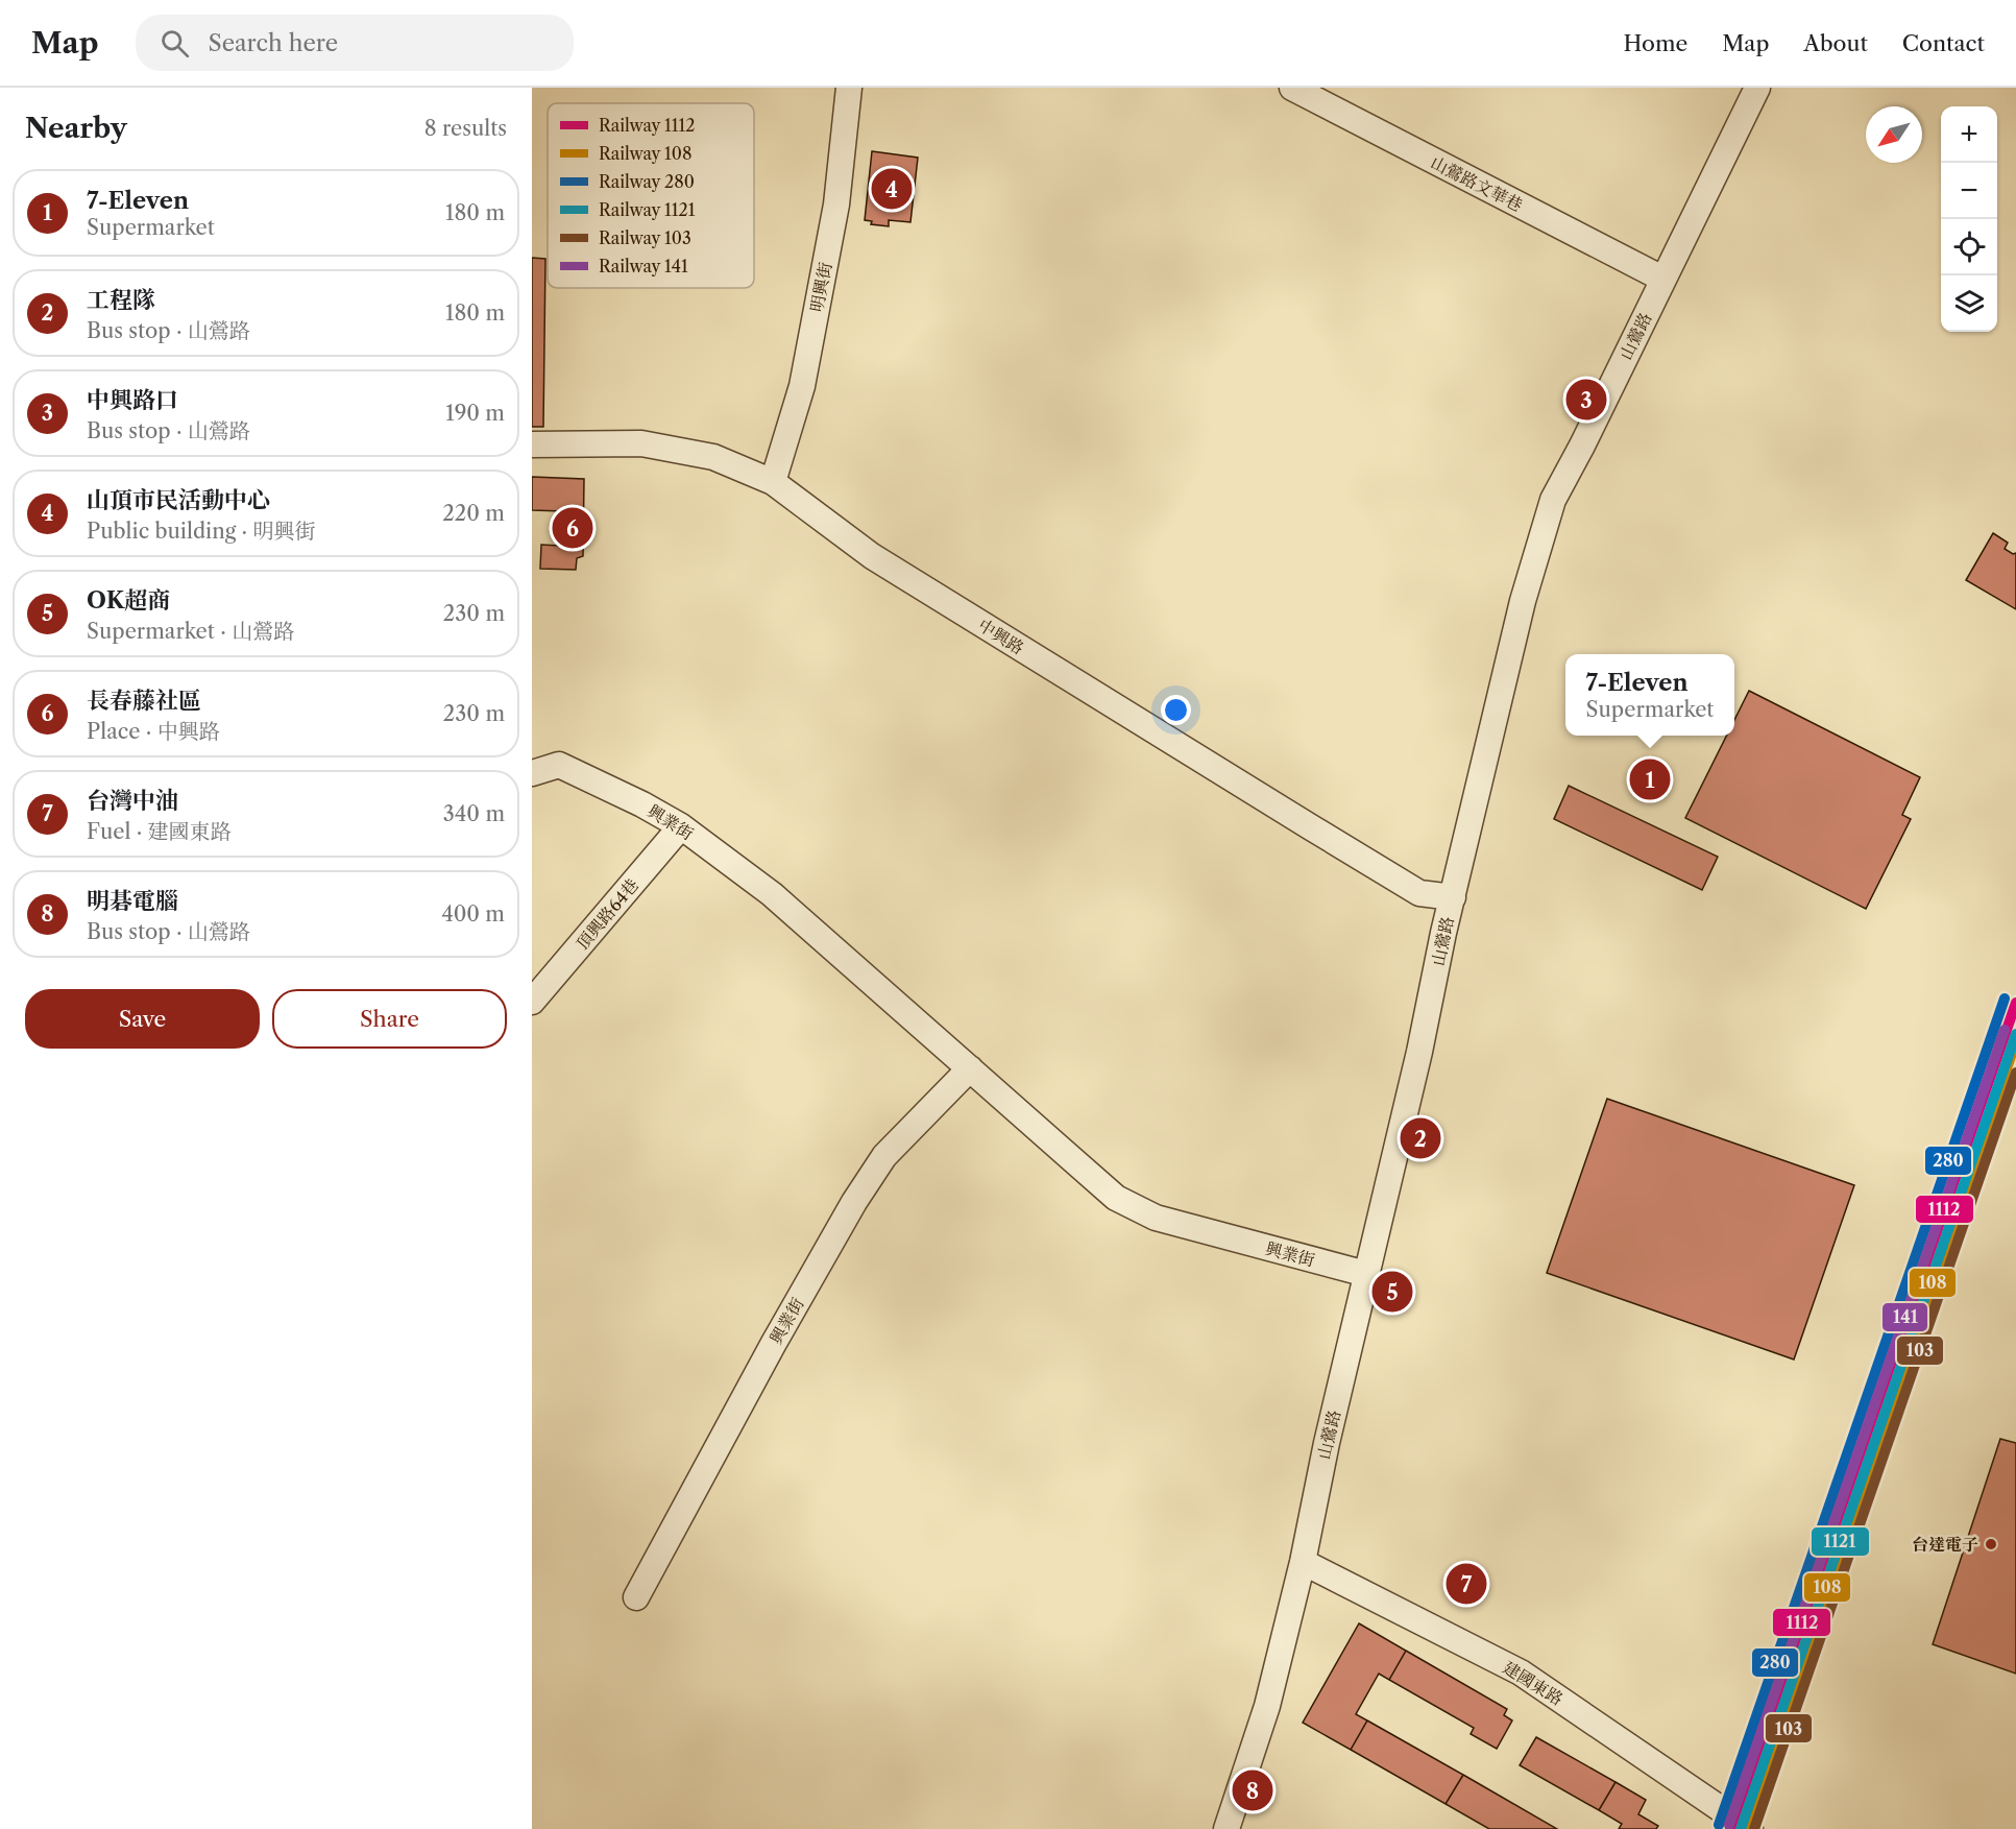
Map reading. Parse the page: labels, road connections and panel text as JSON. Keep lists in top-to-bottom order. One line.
{"streets":{"street":["山鶯路文華巷","明興街","山鶯路","中興路","興業街","頂興路64巷","建國東路"]},"crossings":[["山鶯路文華巷","山鶯路"],["明興街","中興路"],["山鶯路","中興路"],["山鶯路","興業街"],["山鶯路","建國東路"],["興業街","頂興路64巷"]],"places":["台達電子"],"lines":["rail line 280","rail line 1112","rail line 141","rail line 1121","rail line 108","rail line 103"],"legend":["Railway 1112","Railway 108","Railway 280","Railway 1121","Railway 103","Railway 141"],"north":"bottom left","page":{"header":"Map","search":"Search here","nav":["Home","Map","About","Contact"],"heading":["Nearby","8 results"],"map_buttons":["+","−"],"pins":["4","3","6","1","2","5","7","8"],"list":[{"mark":"1","name":"7-Eleven","note":"Supermarket","value":"180 m"},{"mark":"2","name":"工程隊","note":"Bus stop · 山鶯路","value":"180 m"},{"mark":"3","name":"中興路口","note":"Bus stop · 山鶯路","value":"190 m"},{"mark":"4","name":"山頂市民活動中心","note":"Public building · 明興街","value":"220 m"},{"mark":"5","name":"OK超商","note":"Supermarket · 山鶯路","value":"230 m"},{"mark":"6","name":"長春藤社區","note":"Place · 中興路","value":"230 m"},{"mark":"7","name":"台灣中油","note":"Fuel · 建國東路","value":"340 m"},{"mark":"8","name":"明碁電腦","note":"Bus stop · 山鶯路","value":"400 m"}],"popup":["7-Eleven","Supermarket"],"buttons":["Save","Share"]}}
